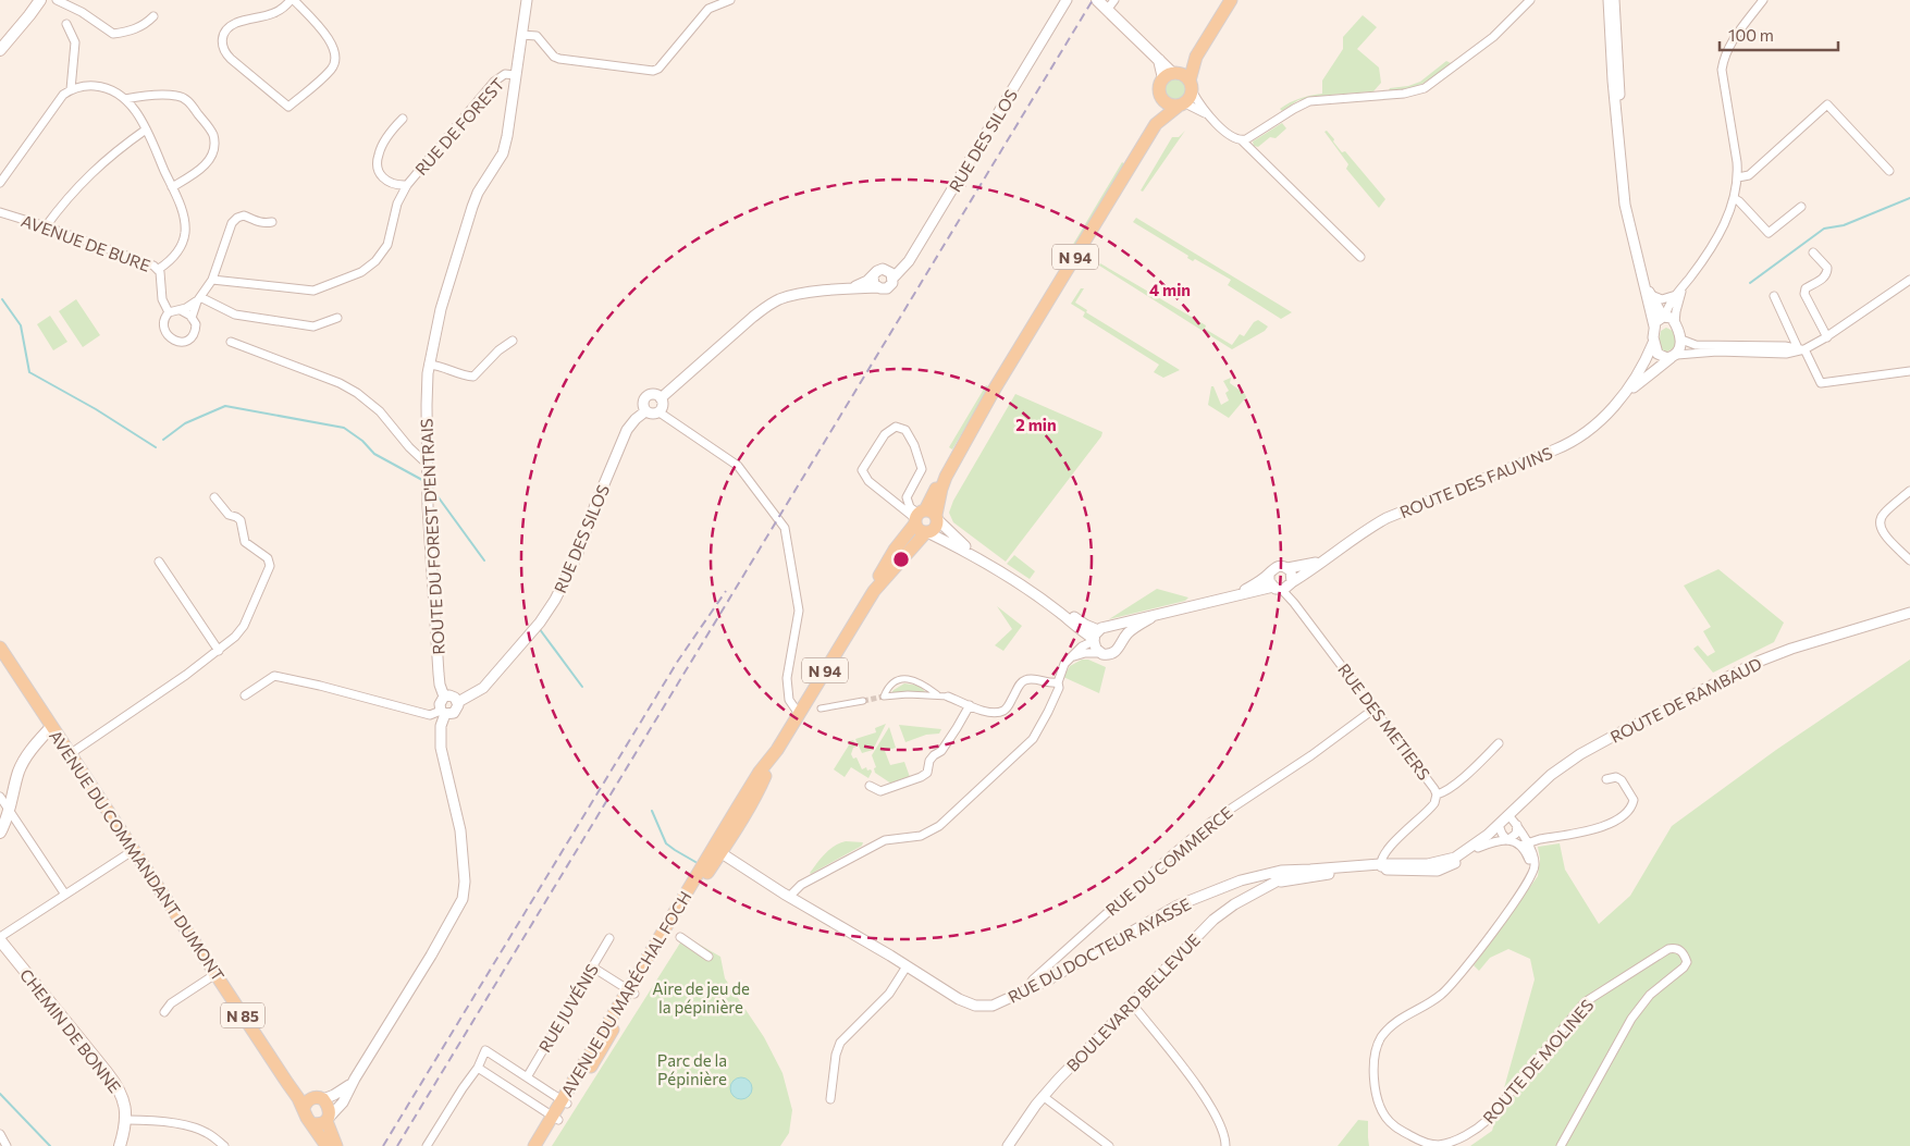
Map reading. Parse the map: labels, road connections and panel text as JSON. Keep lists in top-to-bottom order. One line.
{"streets":{"main road":["N 94","AVENUE DU COMMANDANT DUMONT","AVENUE DU MARÉCHAL FOCH","N 85","CHEMIN DE BONNE"],"street":["RUE DE FOREST","RUE DES SILOS","AVENUE DE BURE","ROUTE DES FAUVINS","ROUTE DU FOREST D'ENTRAIS","ROUTE DE RAMBAUD","RUE DES METIERS","RUE DU COMMERCE","RUE DU DOCTEUR AYASSE","BOULEVARD BELLEVUE","RUE JUVÉNIS","ROUTE DE MOLINES"]},"crossings":[["RUE DE FOREST","ROUTE DU FOREST D'ENTRAIS"],["RUE DES SILOS","ROUTE DU FOREST D'ENTRAIS"],["N 94","RUE DU DOCTEUR AYASSE"],["N 94","AVENUE DU MARÉCHAL FOCH"],["ROUTE DES FAUVINS","RUE DES METIERS"],["ROUTE DE RAMBAUD","RUE DES METIERS"],["ROUTE DE RAMBAUD","RUE DU DOCTEUR AYASSE"],["ROUTE DE RAMBAUD","BOULEVARD BELLEVUE"],["RUE DES METIERS","RUE DU COMMERCE"],["RUE DU COMMERCE","RUE DU DOCTEUR AYASSE"],["RUE DU DOCTEUR AYASSE","AVENUE DU MARÉCHAL FOCH"]],"parks":["Aire de jeu de la pépinière","Parc de la Pépinière"],"scale_bar":"100 m","rings":["4 min","2 min"]}
